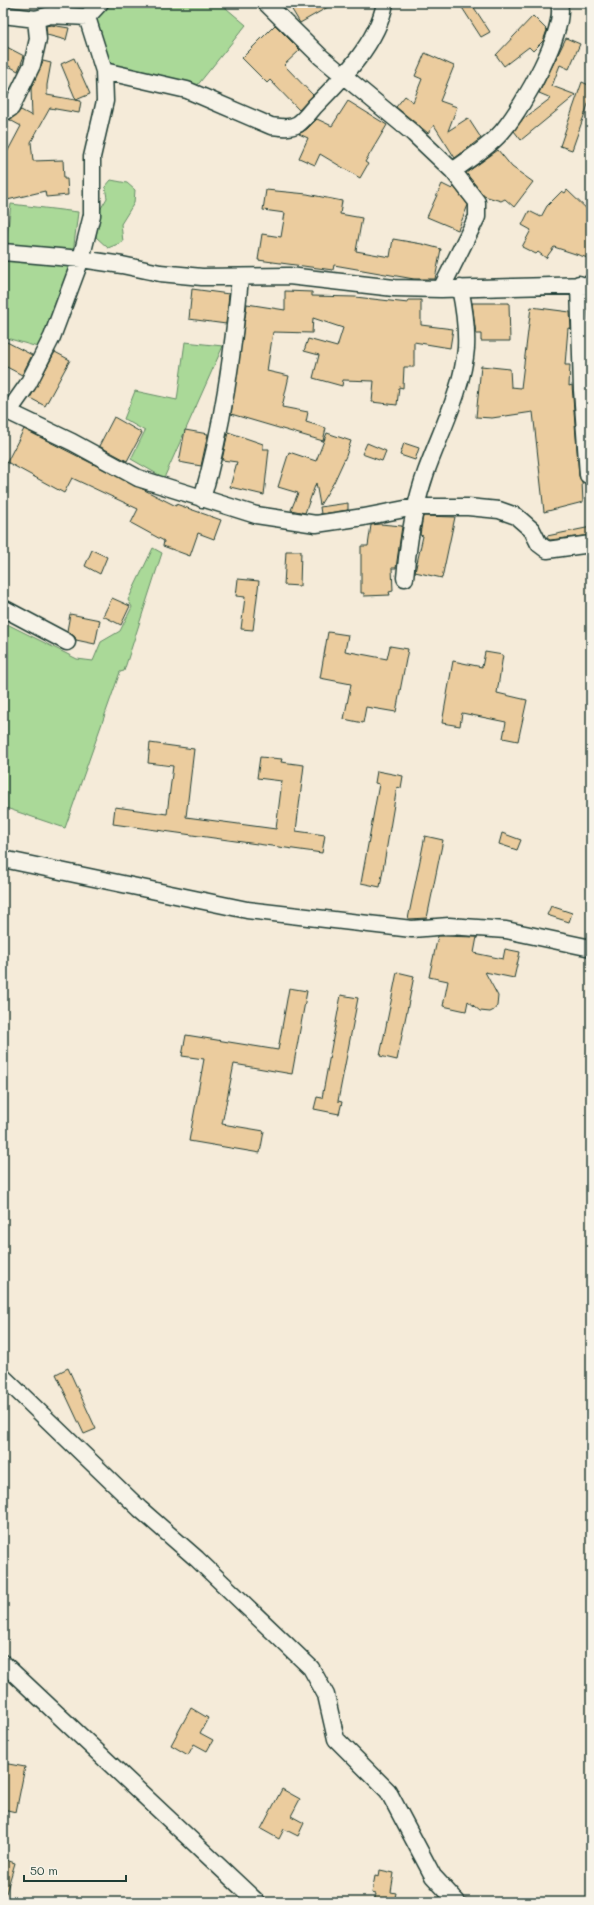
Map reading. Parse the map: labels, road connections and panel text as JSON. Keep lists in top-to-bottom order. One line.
{"scale_bar":"50 m"}
